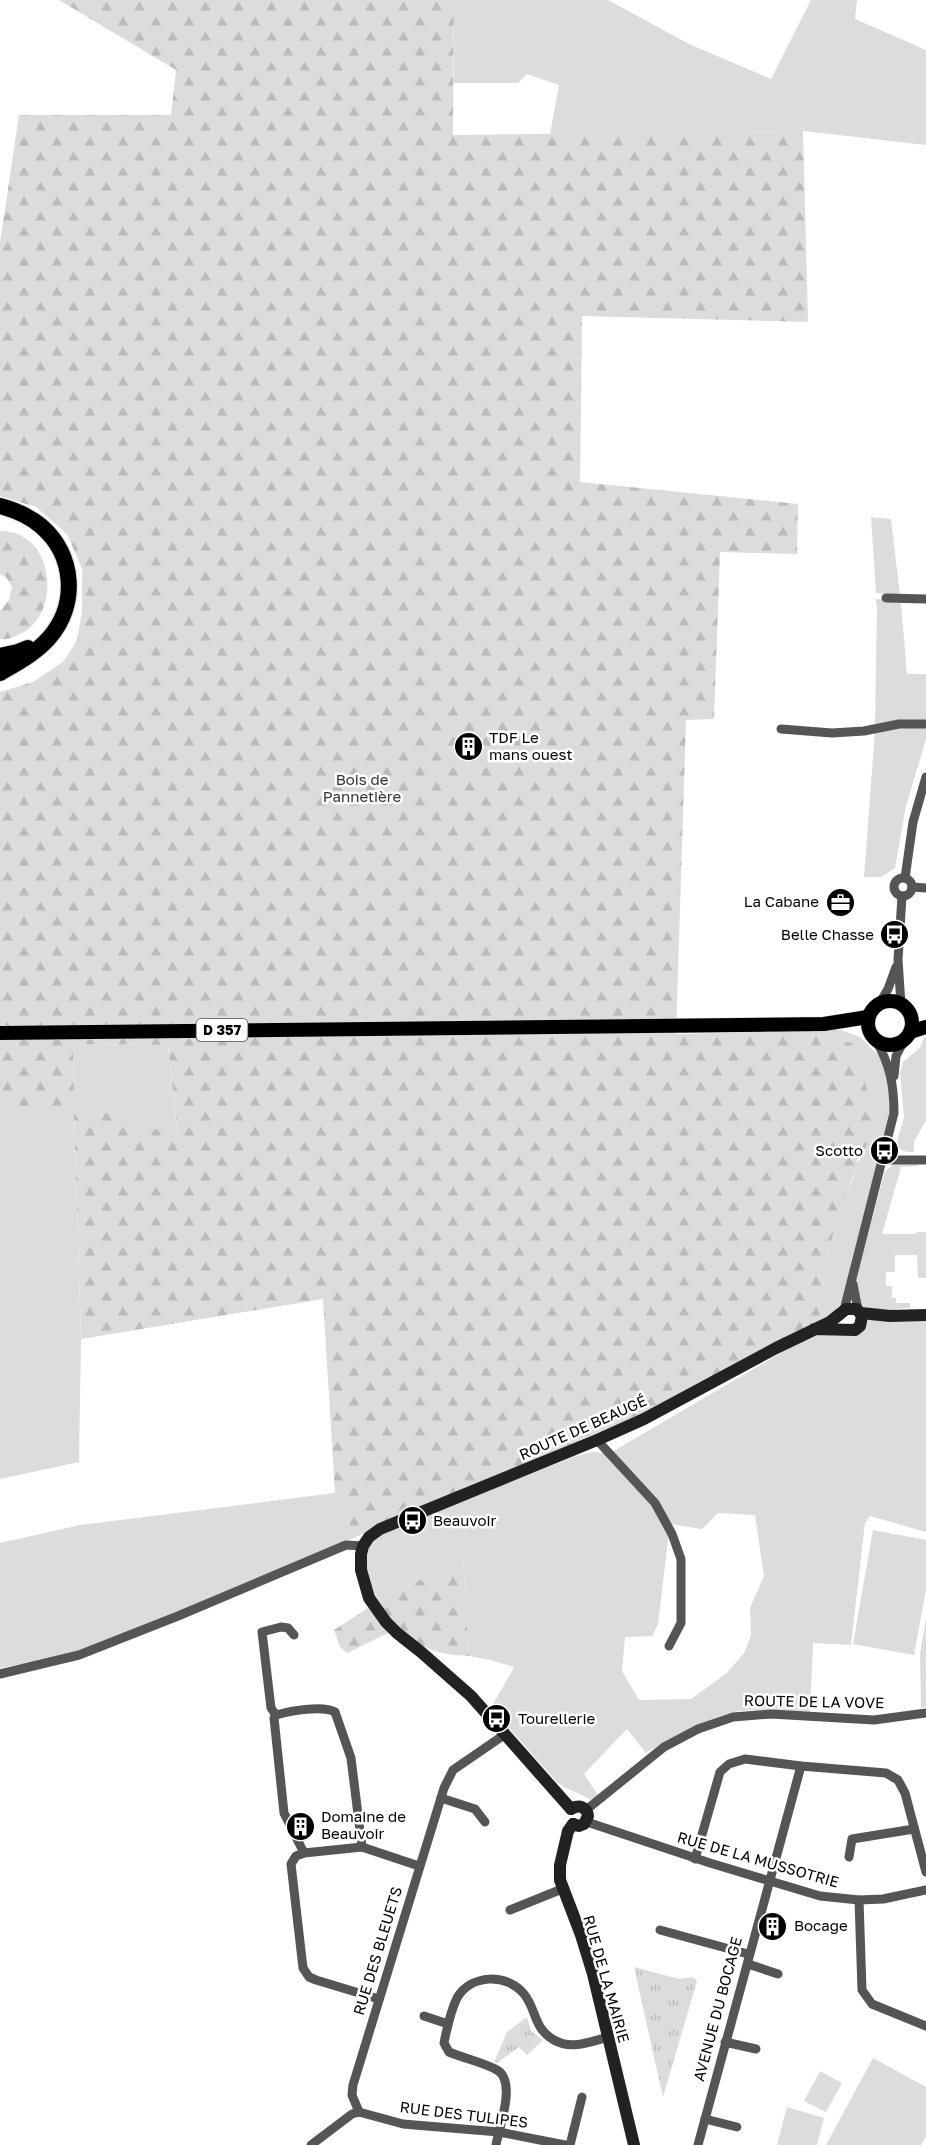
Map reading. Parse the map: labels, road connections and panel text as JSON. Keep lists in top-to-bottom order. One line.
{"streets":{"main road":["D 357"],"street":["ROUTE DE BEAUGÉ","ROUTE DE LA VOVE","RUE DE LA MUSSOTRIE","RUE DES BLEUETS","RUE DE LA MAIRIE","AVENUE DU BOCAGE","RUE DES TULIPES"]},"crossings":[["ROUTE DE LA VOVE","RUE DE LA MUSSOTRIE"],["ROUTE DE LA VOVE","RUE DE LA MAIRIE"],["RUE DE LA MUSSOTRIE","RUE DE LA MAIRIE"],["RUE DE LA MUSSOTRIE","AVENUE DU BOCAGE"],["RUE DES BLEUETS","RUE DES TULIPES"]],"parks":["Bois de Pannetière"],"places":{"building":["TDF Le mans ouest","Domaine de Beauvoir","Bocage"],"office":["La Cabane"],"bus stop":["Belle Chasse","Scotto","Beauvoir","Tourellerie"]}}
